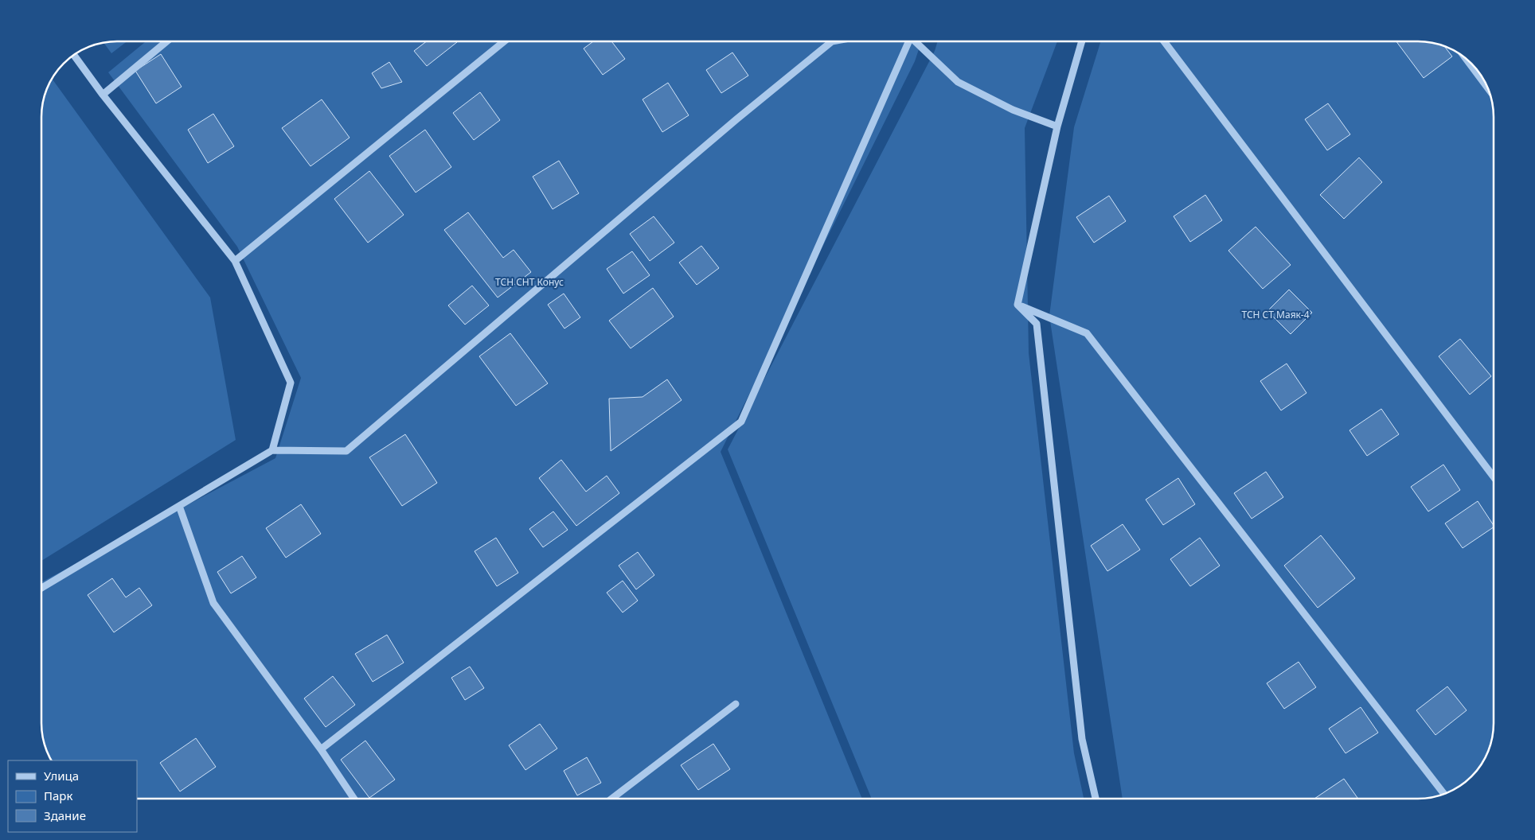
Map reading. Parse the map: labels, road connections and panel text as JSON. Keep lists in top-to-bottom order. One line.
{"parks":["ТСН СНТ Конус","ТСН СТ Маяк-4"],"legend":["Улица","Парк","Здание"]}
